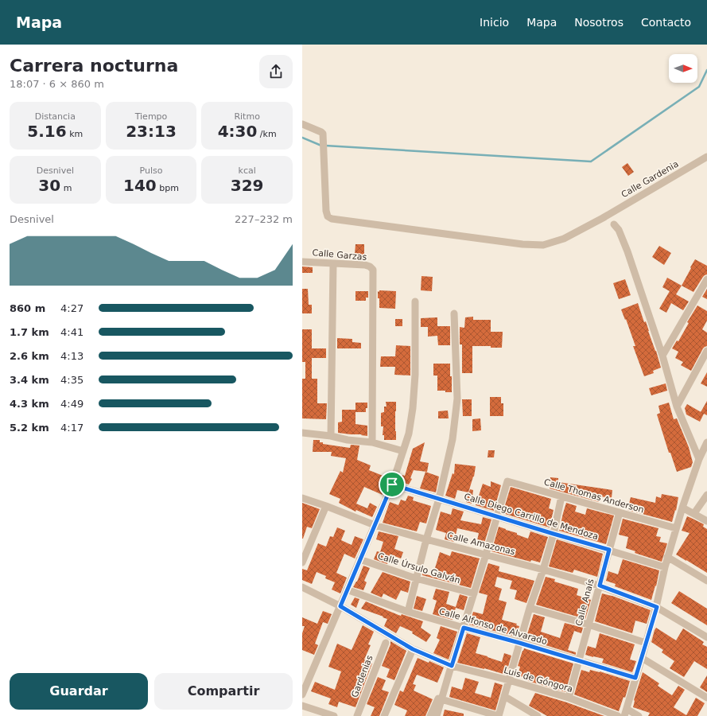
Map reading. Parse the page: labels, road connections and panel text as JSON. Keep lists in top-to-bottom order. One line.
{"streets":{"street":["Calle Gardenia","Calle Garzas","Calle Thomas Anderson","Calle Diego Carrillo de Mendoza","Calle Amazonas","Calle Úrsulo Galván","Calle Anaís","Calle Alfonso de Alvarado","Gardenias","Luis de Góngora"]},"crossings":[["Calle Thomas Anderson","Calle Diego Carrillo de Mendoza"],["Calle Thomas Anderson","Calle Anaís"],["Calle Diego Carrillo de Mendoza","Calle Anaís"],["Calle Amazonas","Calle Anaís"],["Calle Anaís","Calle Alfonso de Alvarado"],["Calle Anaís","Luis de Góngora"]],"north":"right","page":{"header":"Mapa","nav":["Inicio","Mapa","Nosotros","Contacto"],"heading":["Carrera nocturna","18:07 · 6 × 860 m"],"stats":[["Distancia","5.16 km"],["Tiempo","23:13"],["Ritmo","4:30 /km"],["Desnivel","30 m"],["Pulso","140 bpm"],["kcal","329"]],"chart":["Desnivel","227–232 m"],"list":[{"name":"860 m","note":"4:27"},{"name":"1.7 km","note":"4:41"},{"name":"2.6 km","note":"4:13"},{"name":"3.4 km","note":"4:35"},{"name":"4.3 km","note":"4:49"},{"name":"5.2 km","note":"4:17"}],"buttons":["Guardar","Compartir"]}}
